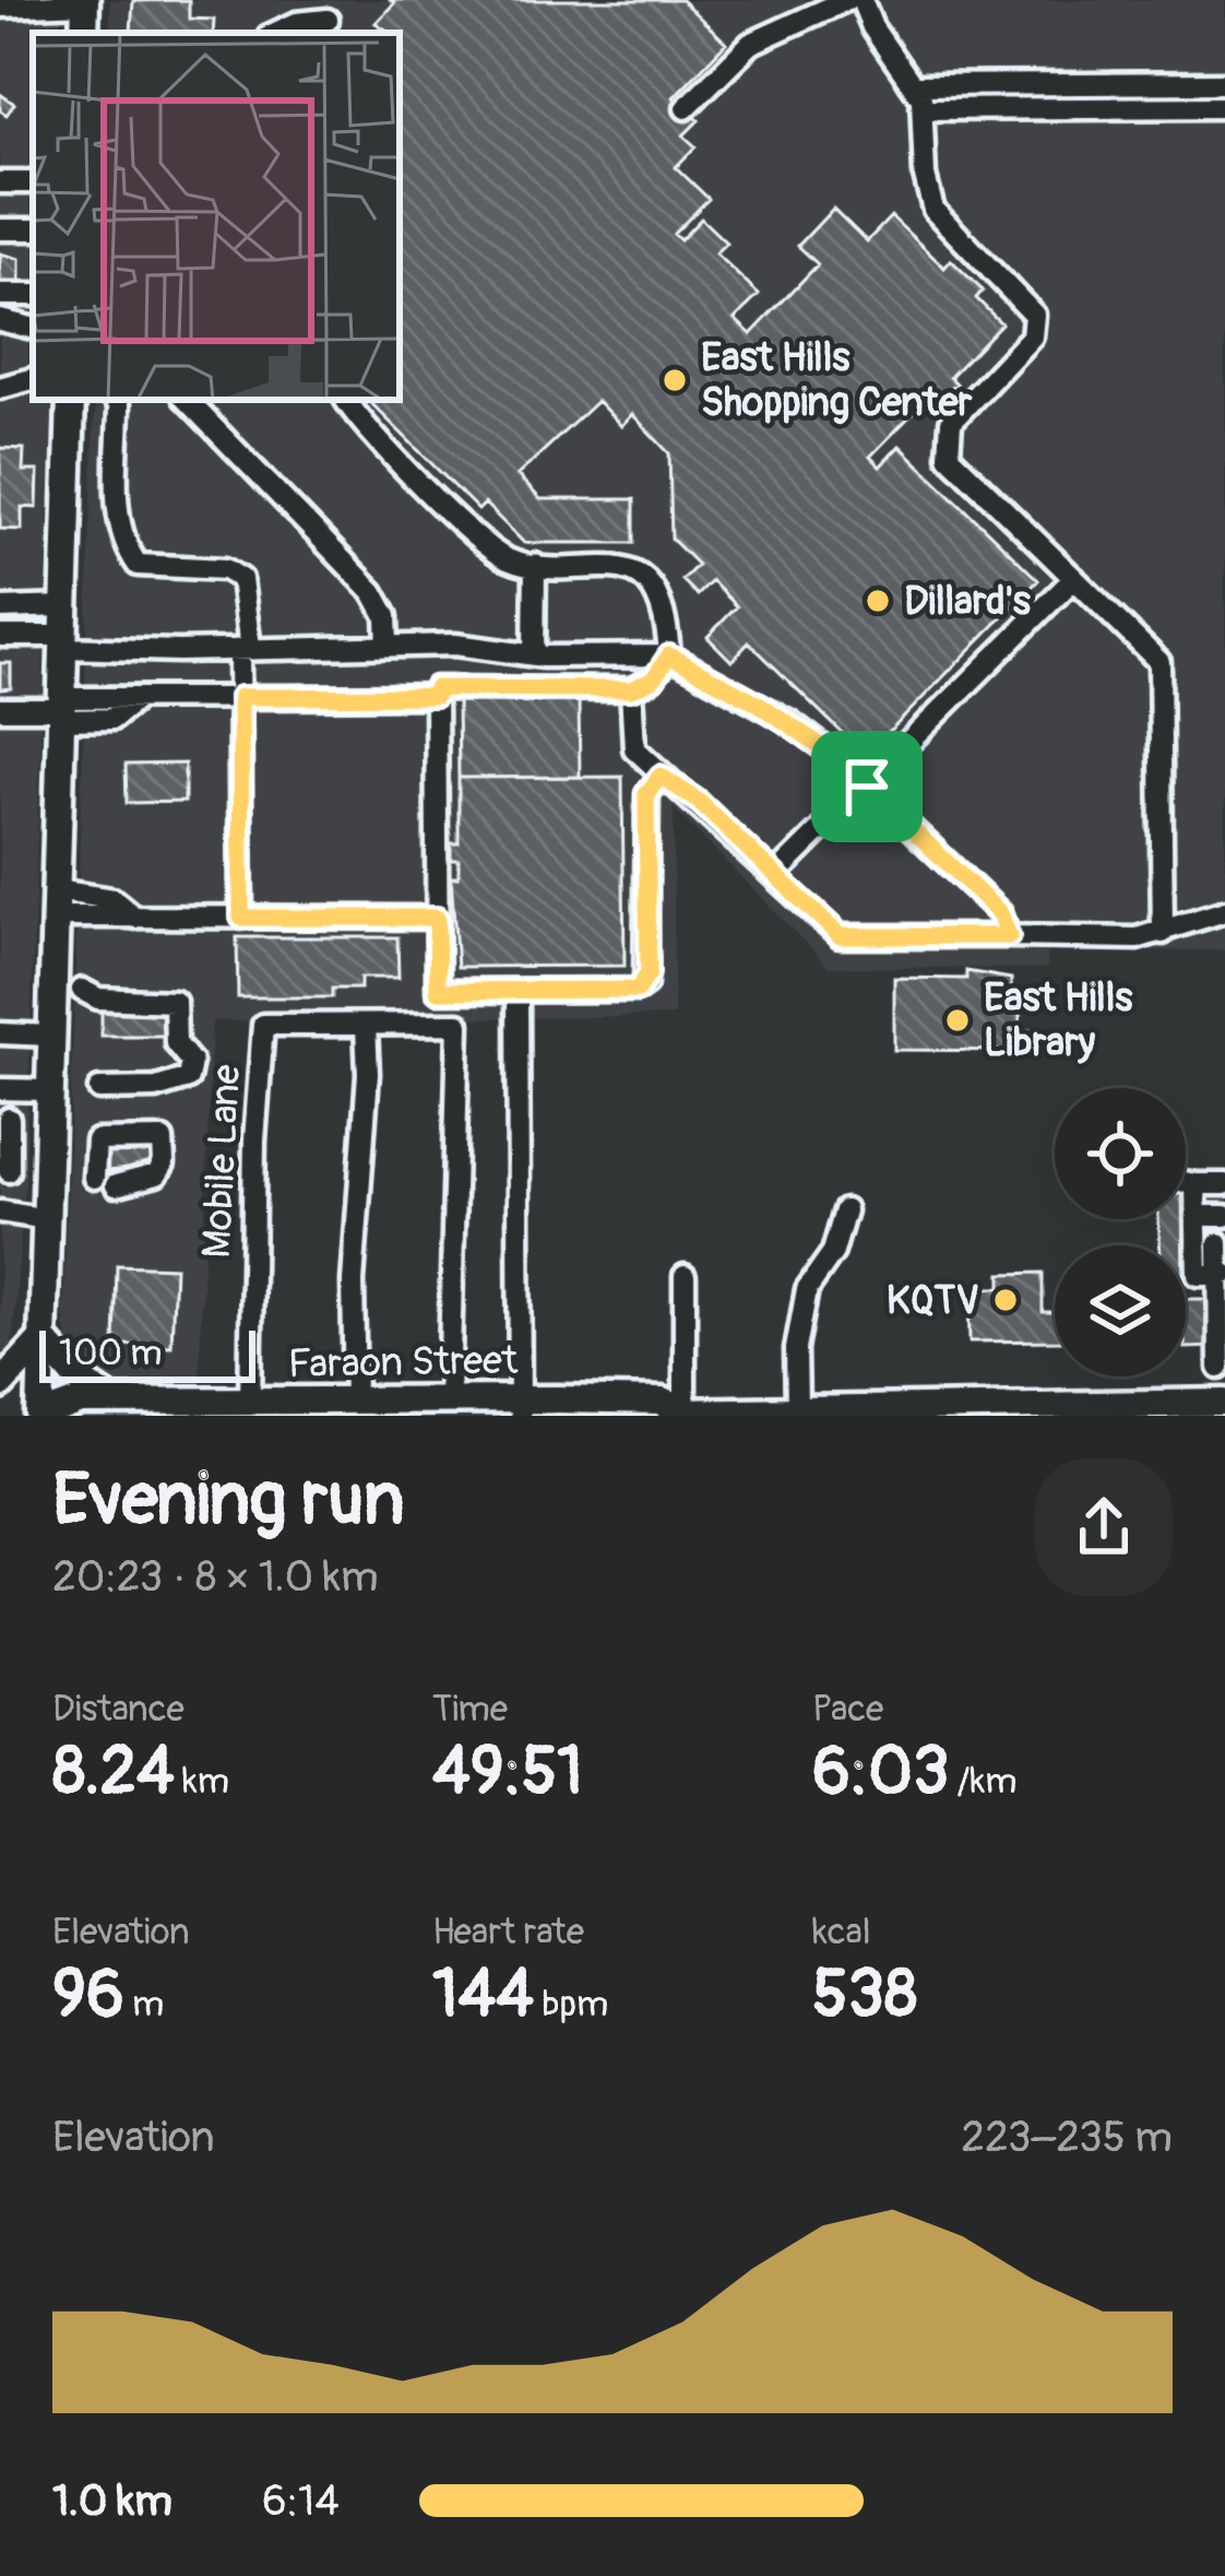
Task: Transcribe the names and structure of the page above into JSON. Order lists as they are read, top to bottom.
{
  "streets": {
    "main road": ["Faraon Street"],
    "street": ["Mobile Lane"]
  },
  "crossings": [
    ["Mobile Lane", "Faraon Street"]
  ],
  "places": [
    "East Hills Shopping Center",
    "Dillard's",
    "East Hills Library",
    "KQTV"
  ],
  "scale_bar": "100 m",
  "page": {
    "scale": "100 m",
    "heading": ["Evening run", "20:23 · 8 × 1.0 km"],
    "stats": [
      ["Distance", "8.24 km"],
      ["Time", "49:51"],
      ["Pace", "6:03 /km"],
      ["Elevation", "96 m"],
      ["Heart rate", "144 bpm"],
      ["kcal", "538"]
    ],
    "chart": ["Elevation", "223–235 m"],
    "list": [
      {
        "name": "1.0 km",
        "note": "6:14"
      }
    ]
  }
}
